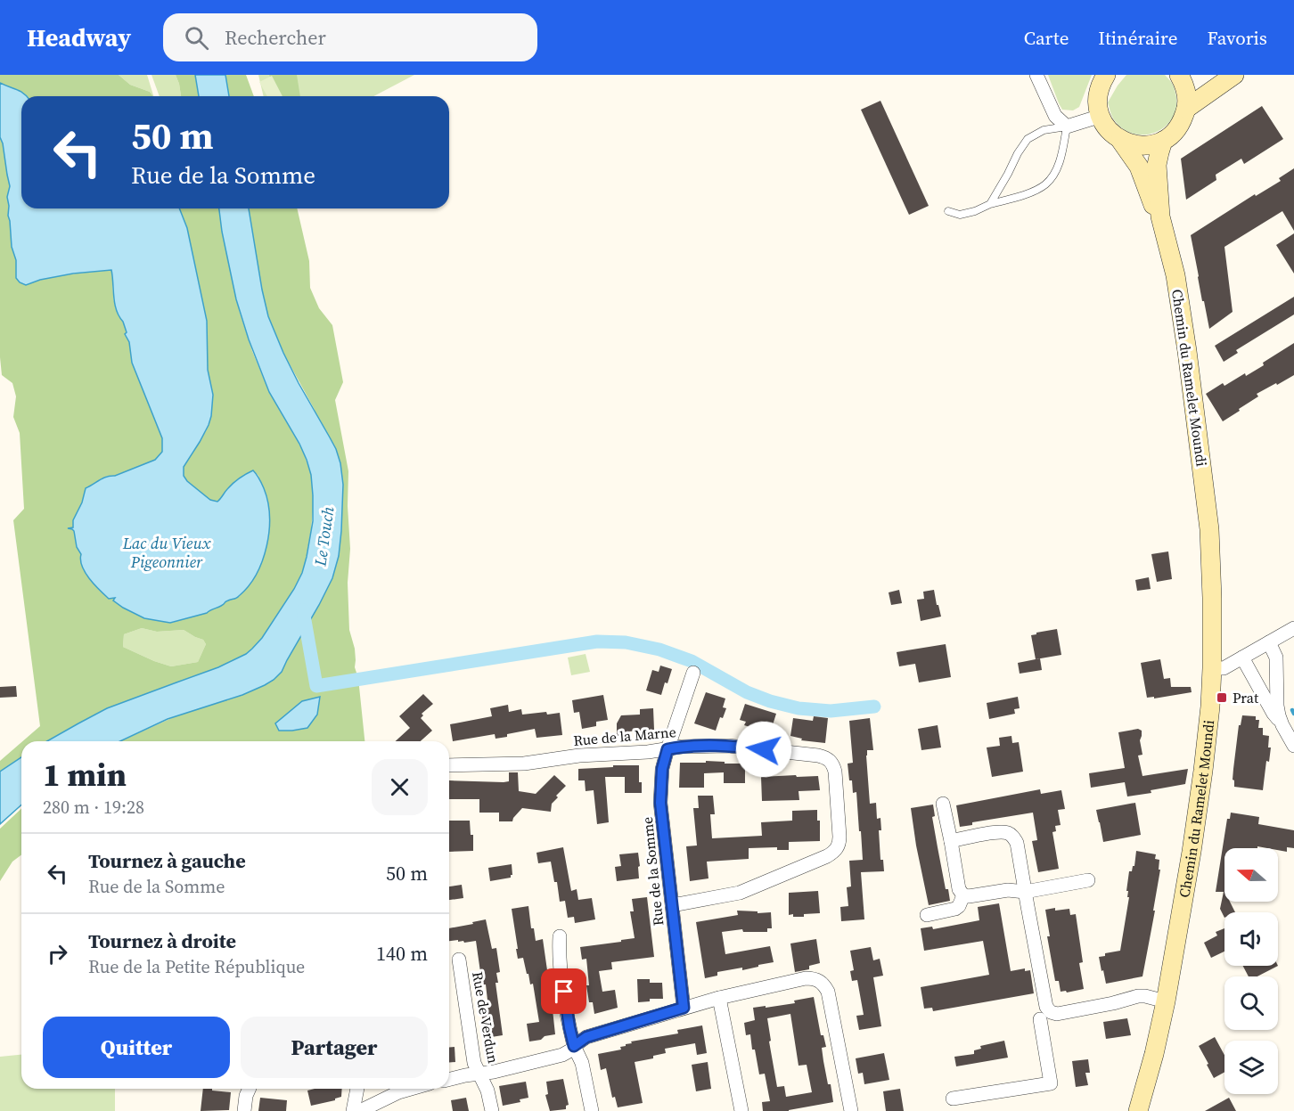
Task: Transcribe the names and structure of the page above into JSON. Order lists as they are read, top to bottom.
{
  "streets": {
    "main road": ["Chemin du Ramelet Moundi"],
    "street": ["Rue de la Marne", "Rue de la Somme", "Rue de Verdun"]
  },
  "crossings": [
    ["Rue de la Marne", "Rue de la Somme"]
  ],
  "water": ["Le Touch", "Lac du Vieux Pigeonnier"],
  "places": {
    "transit": ["Prat"]
  },
  "north": "left",
  "page": {
    "header": "Headway",
    "search": "Rechercher",
    "nav": ["Carte", "Itinéraire", "Favoris"],
    "turn": ["50 m", "Rue de la Somme"],
    "heading": ["1 min", "280 m · 19:28"],
    "list": [
      {
        "name": "Tournez à gauche",
        "note": "Rue de la Somme",
        "value": "50 m"
      },
      {
        "name": "Tournez à droite",
        "note": "Rue de la Petite République",
        "value": "140 m"
      }
    ],
    "buttons": ["Quitter", "Partager"]
  }
}
